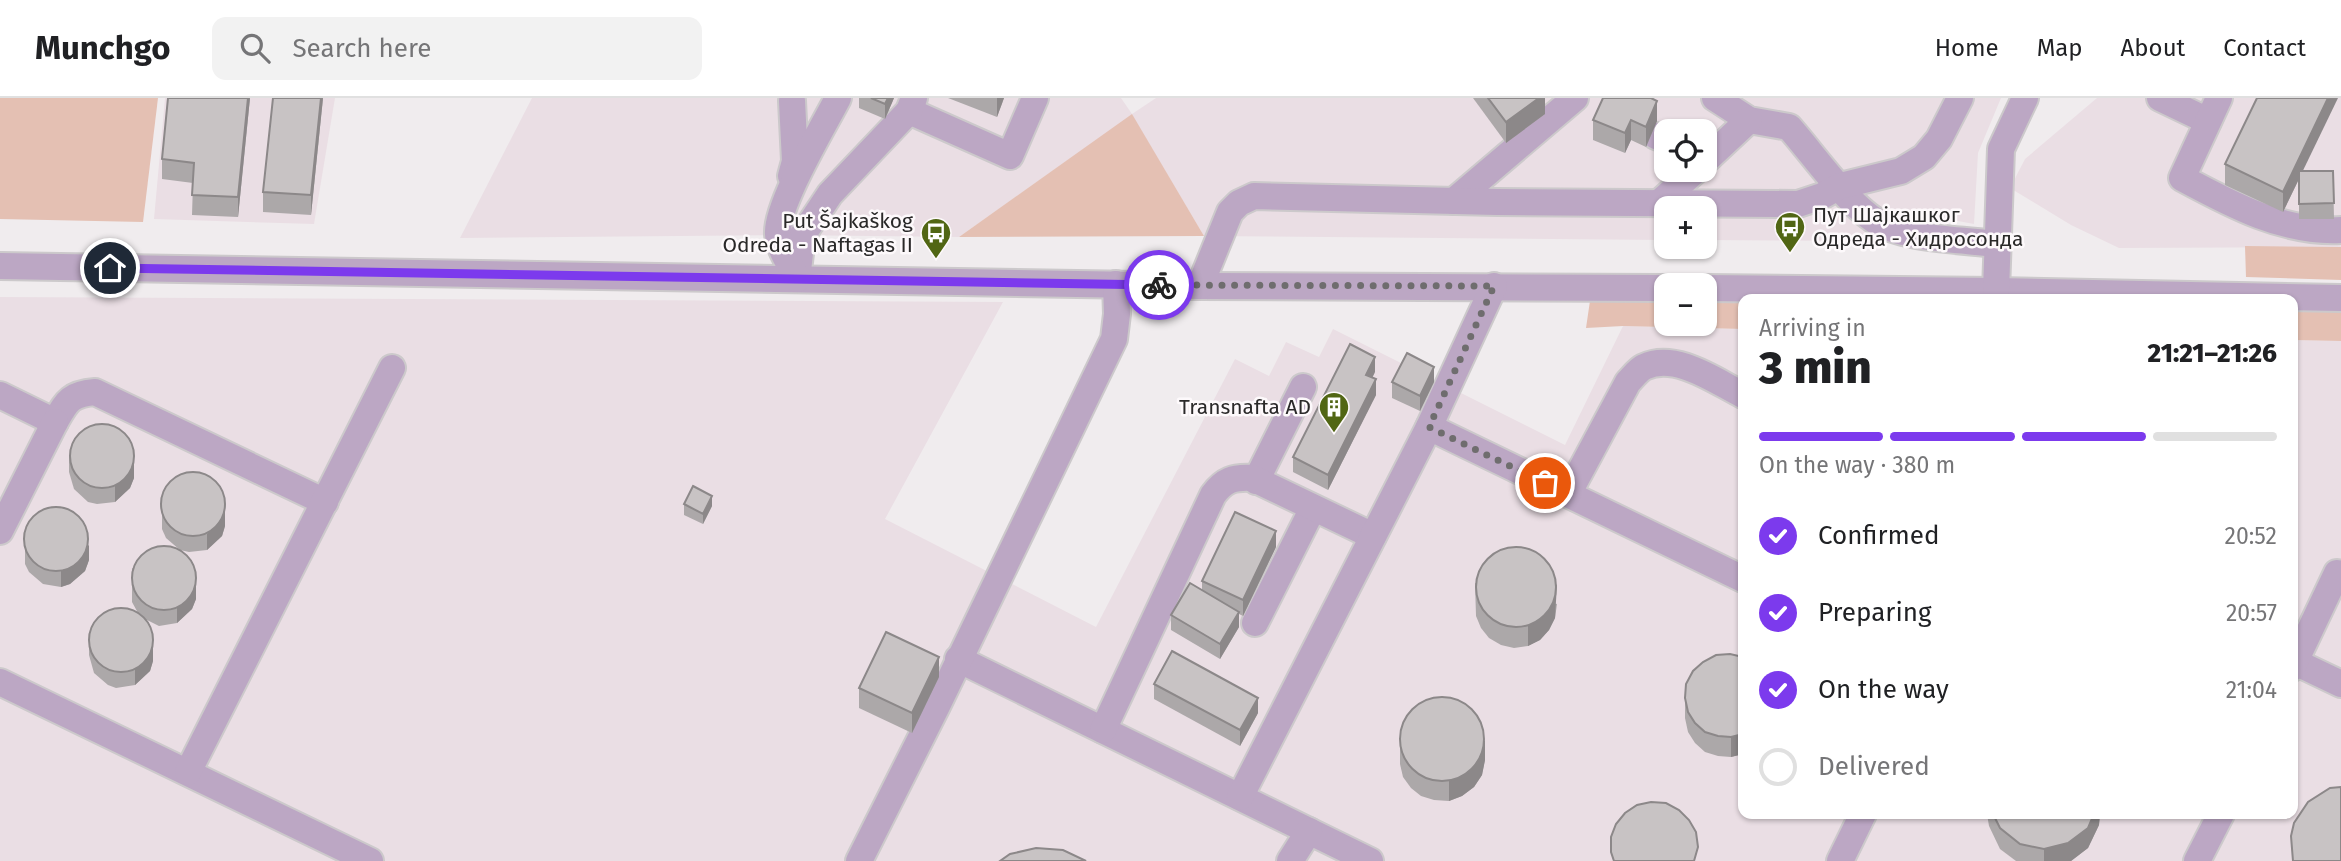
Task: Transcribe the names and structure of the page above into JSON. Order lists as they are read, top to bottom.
{
  "places": {
    "bus stop": ["Пут Шајкашког Одреда - Хидросонда", "Put Šajkaškog Odreda - Naftagas II"],
    "building": ["Transnafta AD"]
  },
  "page": {
    "header": "Munchgo",
    "search": "Search here",
    "nav": [
      "Home",
      "Map",
      "About",
      "Contact"
    ],
    "map_buttons": ["+", "−"],
    "heading": ["3 min", "Arriving in", "21:21–21:26"],
    "bar": "On the way · 380 m",
    "list": [
      ["Confirmed", "20:52"],
      ["Preparing", "20:57"],
      ["On the way", "21:04"],
      "Delivered"
    ]
  }
}
